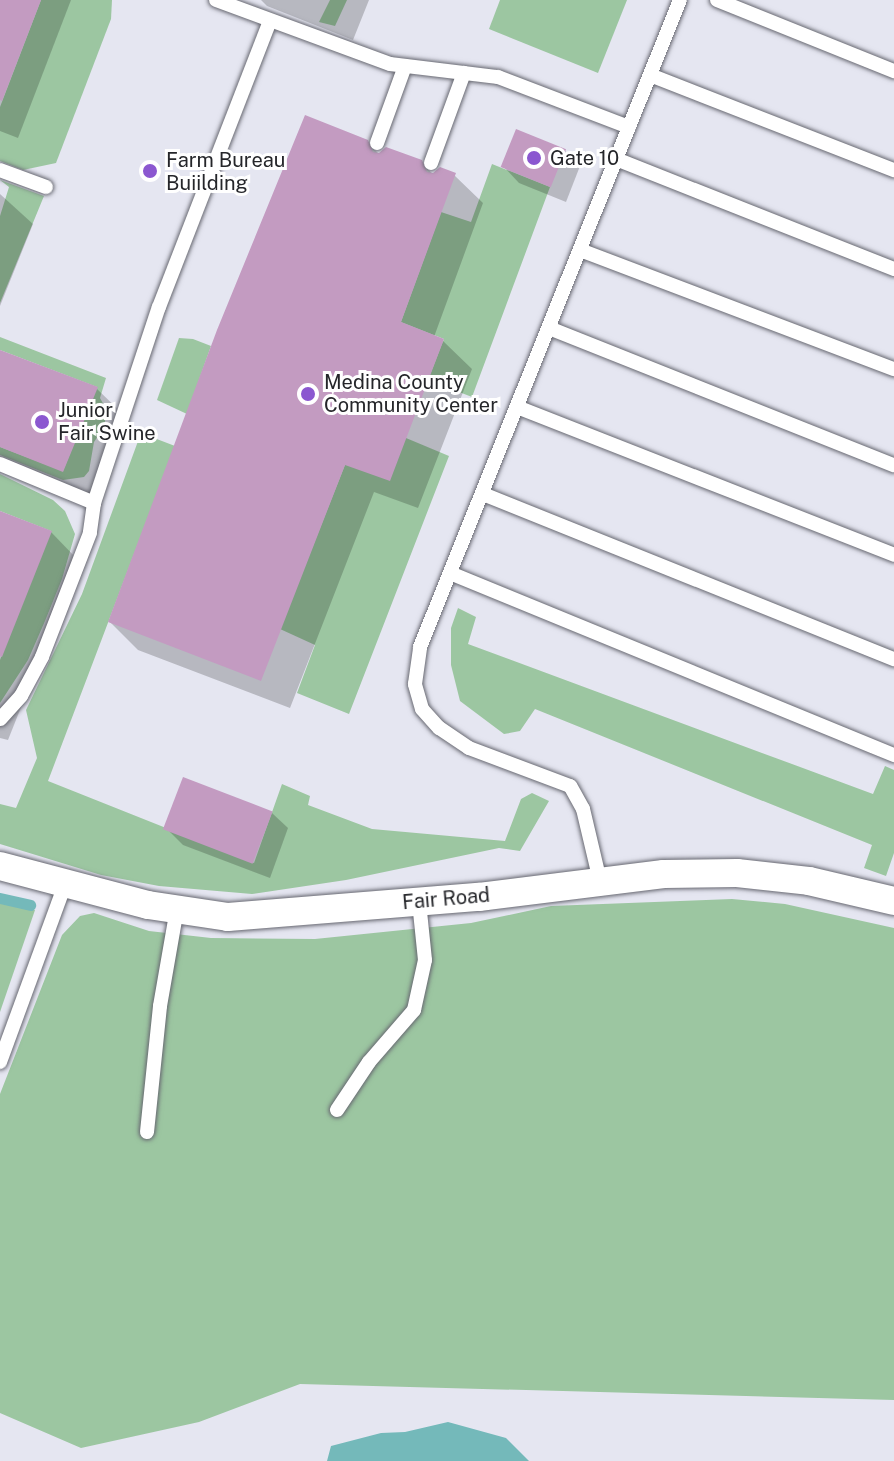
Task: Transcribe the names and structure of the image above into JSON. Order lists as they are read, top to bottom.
{
  "streets": {
    "street": ["Fair Road"]
  },
  "places": [
    "Gate 10",
    "Farm Bureau Buiilding",
    "Medina County Community Center",
    "Junior Fair Swine"
  ]
}
